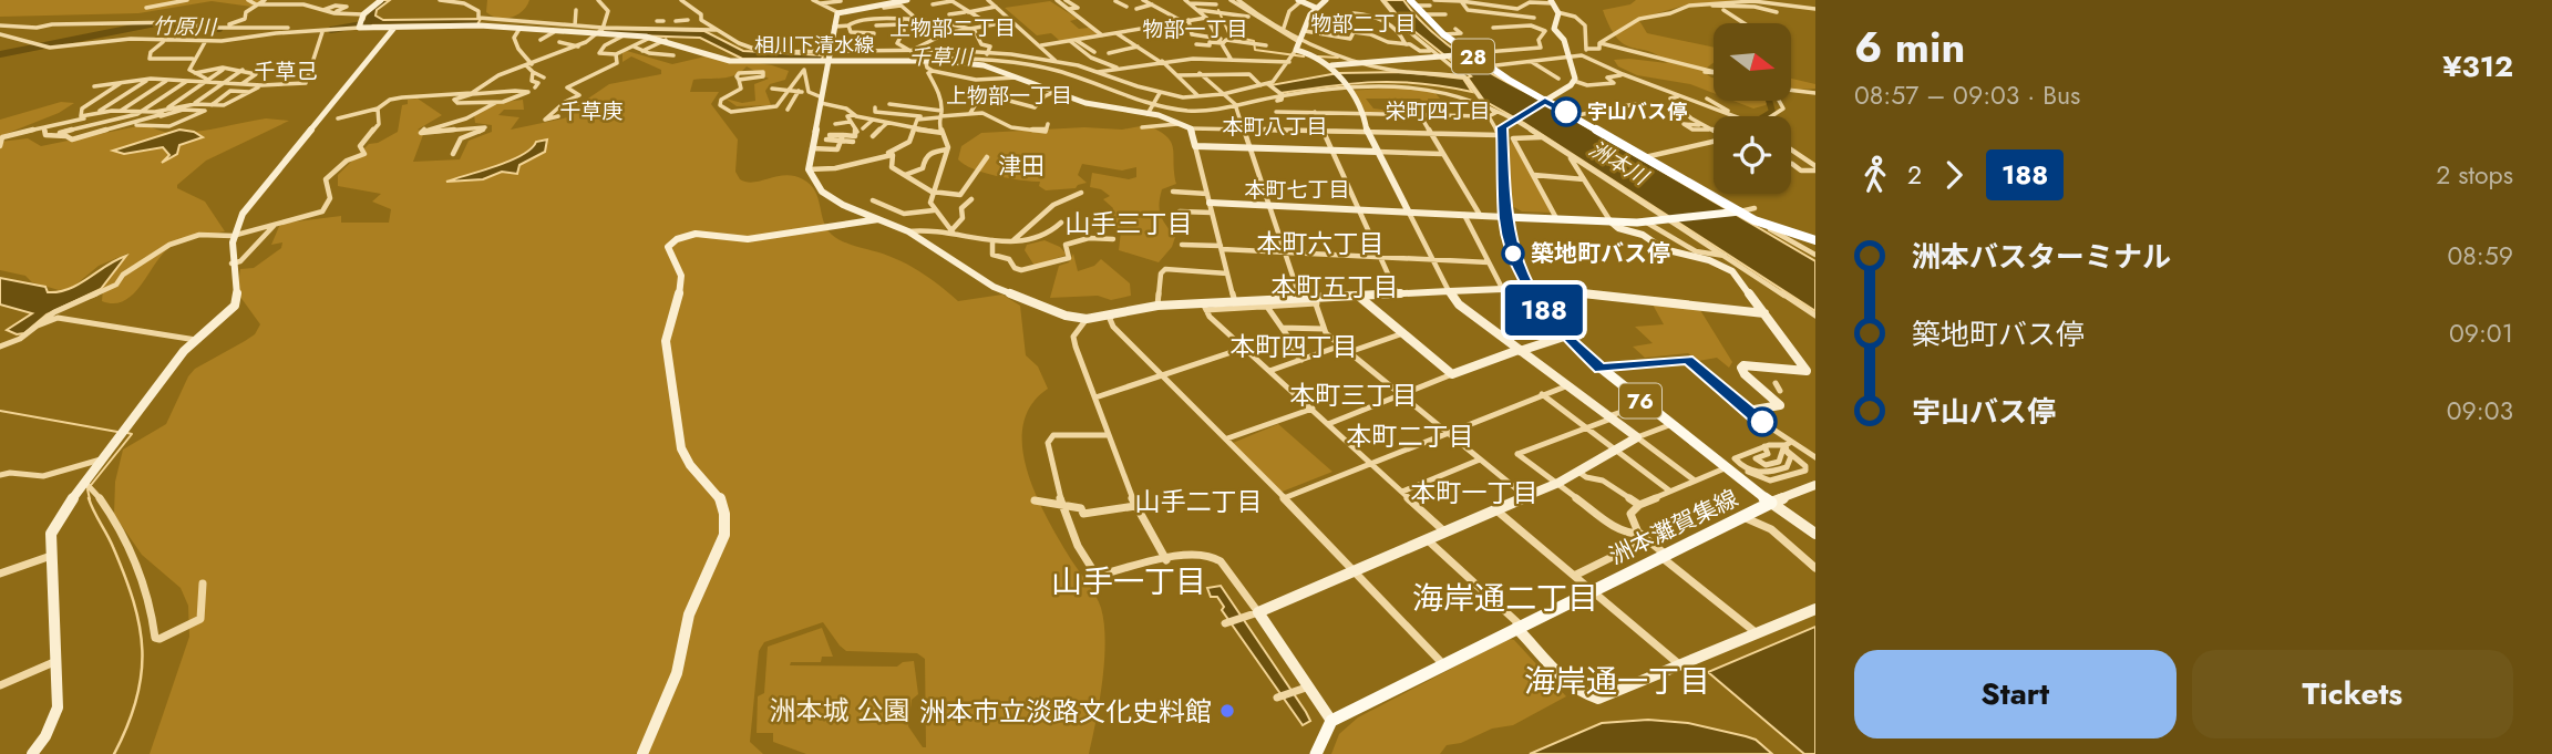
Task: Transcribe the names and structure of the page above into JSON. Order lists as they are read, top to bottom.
{
  "streets": {
    "highway": ["28"],
    "main road": ["76", "洲本灘賀集線"],
    "street": ["相川下清水線"]
  },
  "districts": [
    "物部二丁目",
    "上物部二丁目",
    "物部一丁目",
    "千草己",
    "上物部一丁目",
    "千草庚",
    "栄町四丁目",
    "本町八丁目",
    "津田",
    "本町七丁目",
    "山手三丁目",
    "本町六丁目",
    "本町五丁目",
    "本町四丁目",
    "本町三丁目",
    "本町二丁目",
    "本町一丁目",
    "山手二丁目",
    "山手一丁目",
    "海岸通二丁目",
    "海岸通一丁目"
  ],
  "water": ["竹原川", "千草川", "洲本川"],
  "parks": ["洲本城 公園"],
  "places": ["宇山バス停", "築地町バス停", "洲本市立淡路文化史料館"],
  "lines": ["bus line 188"],
  "north": "right",
  "page": {
    "on_map": "188",
    "heading": ["6 min", "08:57 – 09:03 · Bus", "¥312"],
    "legs": ["2", "188", "2 stops"],
    "list": [
      {
        "name": "洲本バスターミナル",
        "value": "08:59"
      },
      {
        "name": "築地町バス停",
        "value": "09:01"
      },
      {
        "name": "宇山バス停",
        "value": "09:03"
      }
    ],
    "buttons": ["Start", "Tickets"]
  }
}
